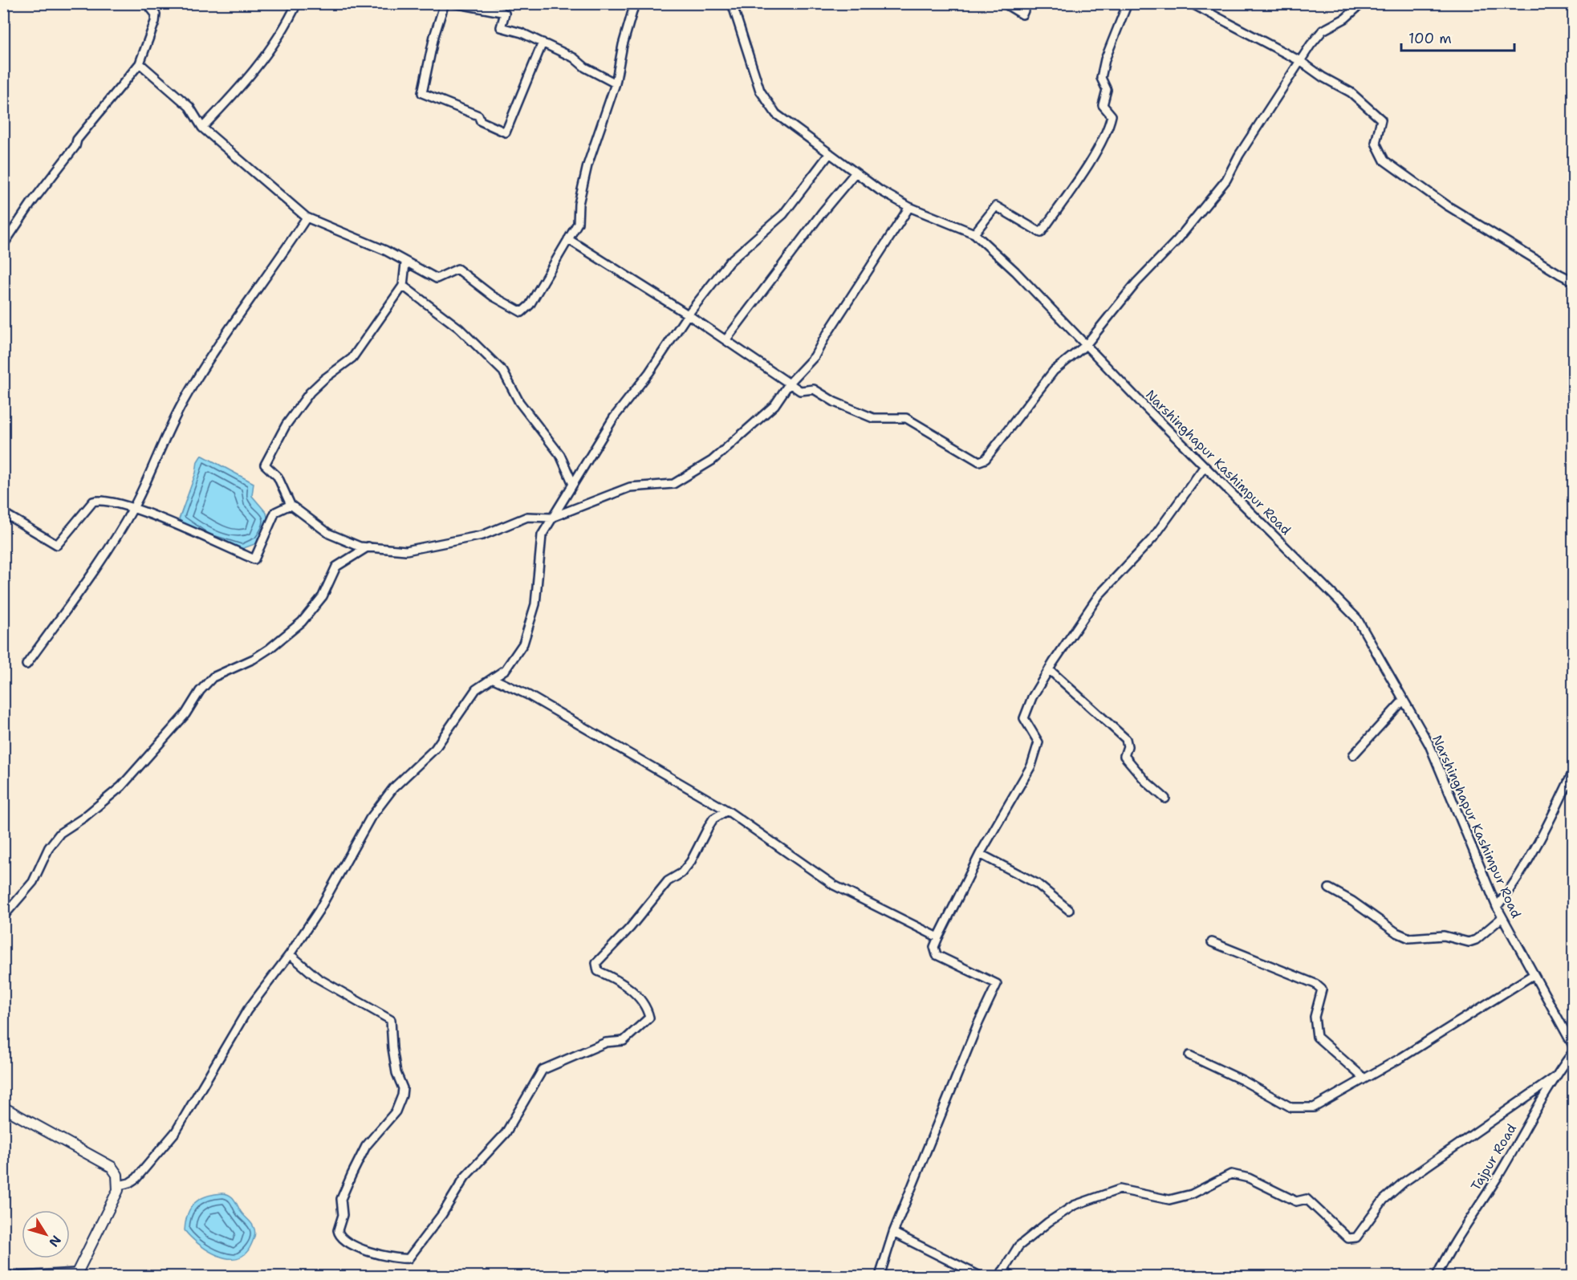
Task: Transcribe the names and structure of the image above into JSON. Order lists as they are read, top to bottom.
{
  "streets": {
    "street": ["Narshinghapur Kashimpur Road", "Tajpur Road"]
  },
  "scale_bar": "100 m",
  "north": "bottom right"
}
